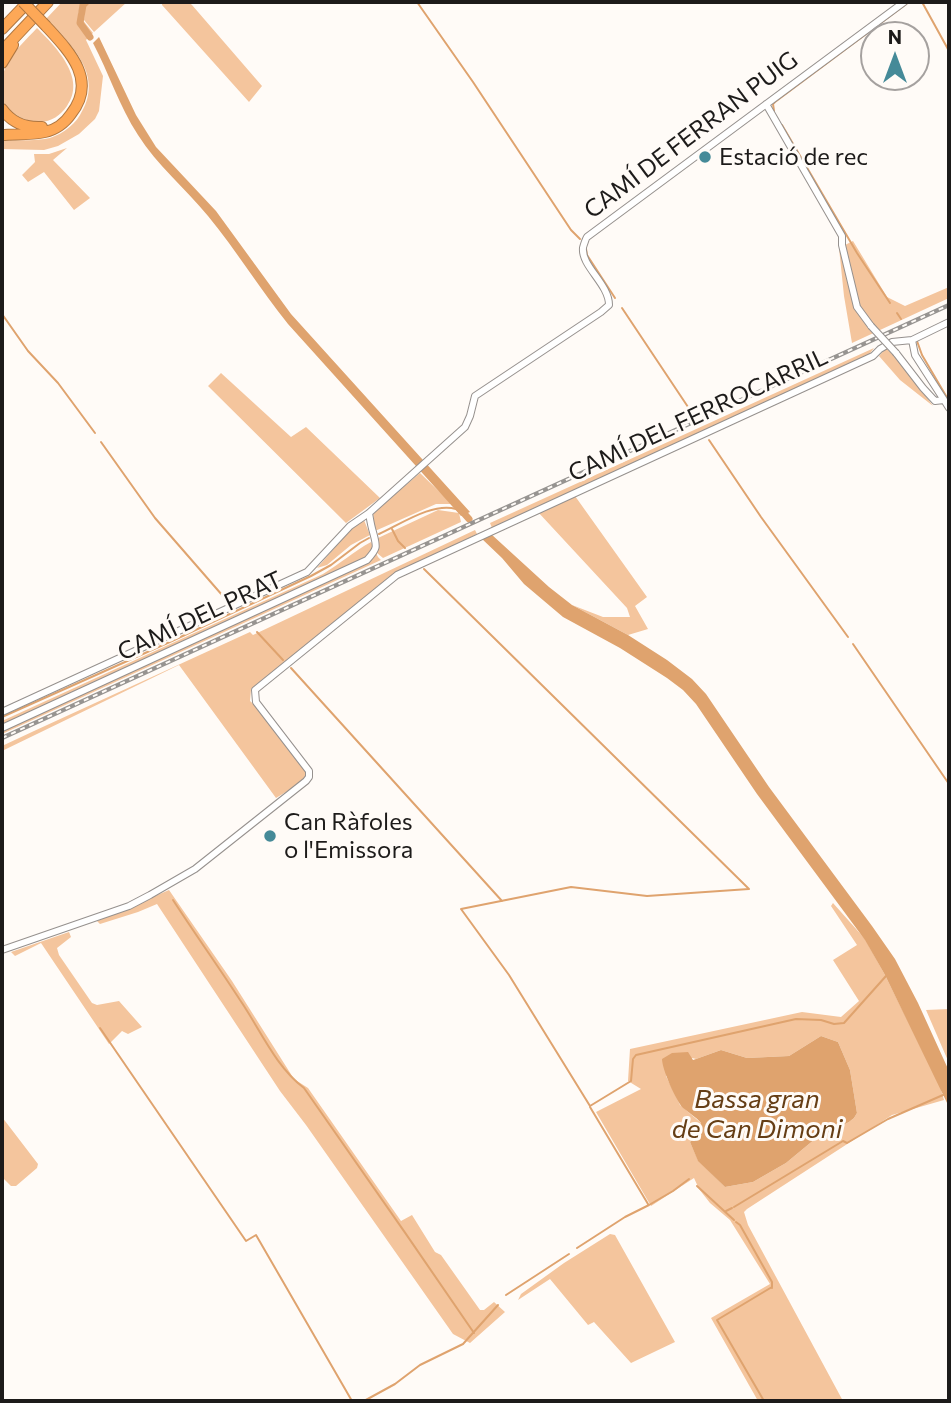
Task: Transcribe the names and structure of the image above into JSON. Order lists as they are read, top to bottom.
{
  "streets": {
    "street": ["CAMÍ DE FERRAN PUIG", "CAMÍ DEL FERROCARRIL", "CAMÍ DEL PRAT"]
  },
  "crossings": [
    ["CAMÍ DE FERRAN PUIG", "CAMÍ DEL PRAT"]
  ],
  "water": ["Bassa gran de Can Dimoni"],
  "places": ["Estació de rec", "Can Ràfoles o l'Emissora"],
  "north": "top"
}
